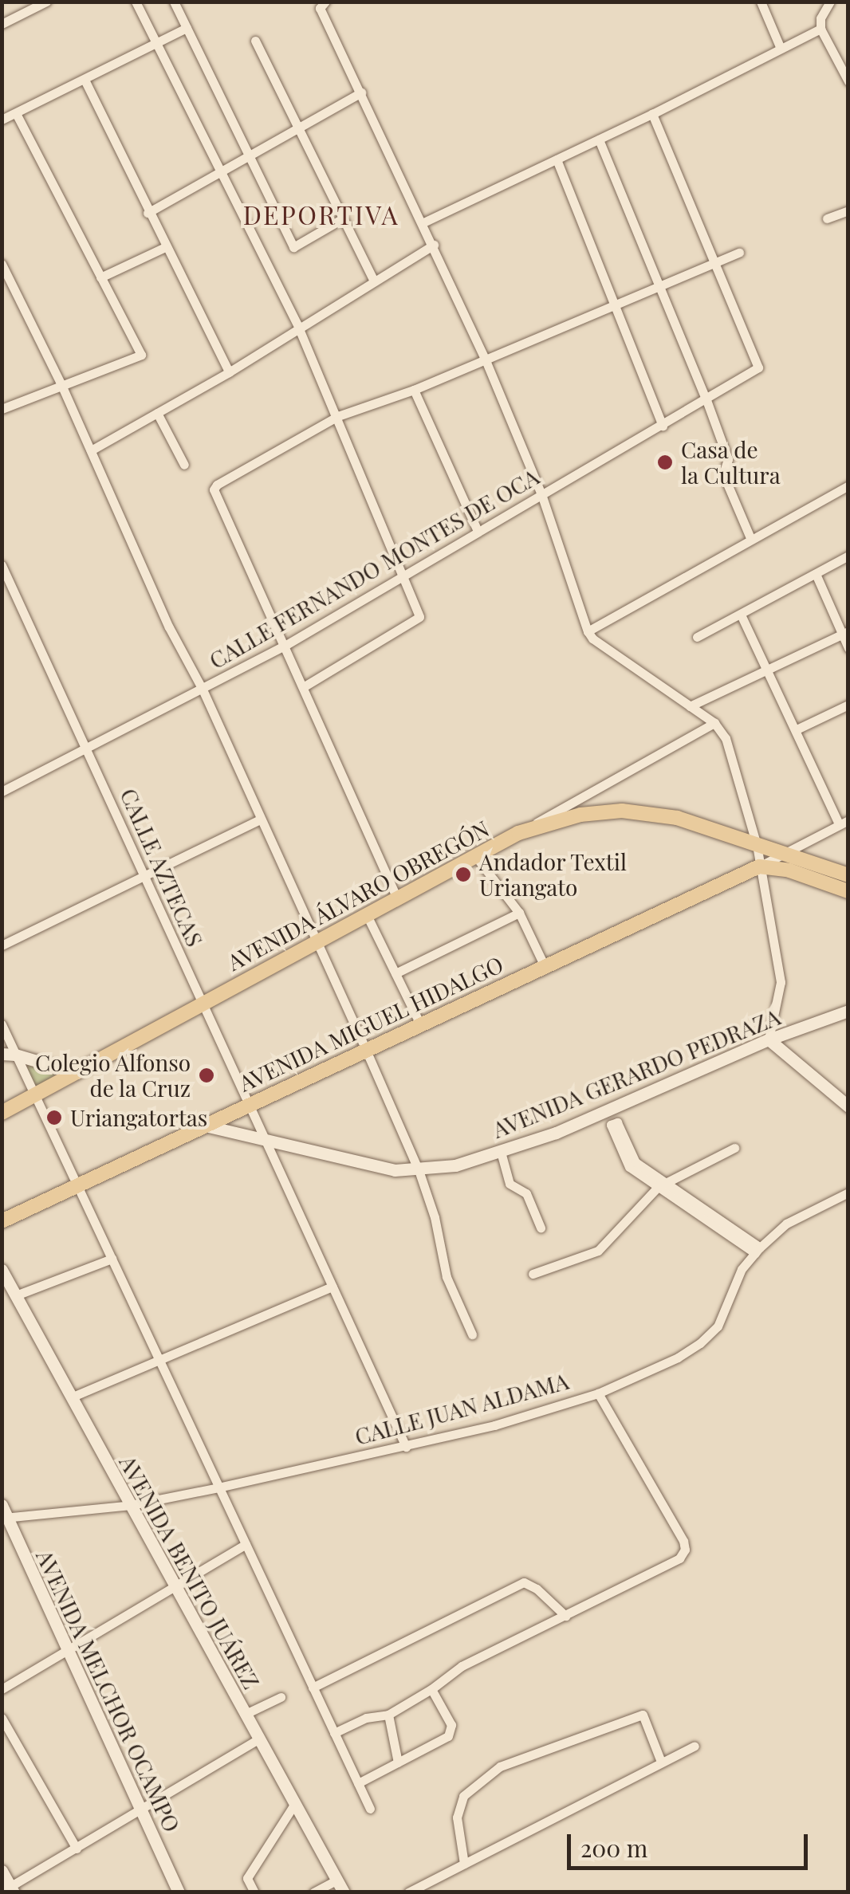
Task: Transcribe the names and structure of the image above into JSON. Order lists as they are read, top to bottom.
{
  "streets": {
    "main road": ["AVENIDA ÁLVARO OBREGÓN", "AVENIDA MIGUEL HIDALGO"],
    "street": [
      "CALLE FERNANDO MONTES DE OCA",
      "CALLE AZTECAS",
      "AVENIDA GERARDO PEDRAZA",
      "CALLE JUAN ALDAMA",
      "AVENIDA BENITO JUÁREZ",
      "AVENIDA MELCHOR OCAMPO"
    ]
  },
  "crossings": [
    ["CALLE FERNANDO MONTES DE OCA", "CALLE AZTECAS"],
    ["CALLE AZTECAS", "AVENIDA ÁLVARO OBREGÓN"],
    ["CALLE AZTECAS", "AVENIDA MIGUEL HIDALGO"],
    ["CALLE AZTECAS", "AVENIDA GERARDO PEDRAZA"],
    ["CALLE AZTECAS", "CALLE JUAN ALDAMA"],
    ["AVENIDA MIGUEL HIDALGO", "AVENIDA GERARDO PEDRAZA"],
    ["CALLE JUAN ALDAMA", "AVENIDA BENITO JUÁREZ"],
    ["CALLE JUAN ALDAMA", "AVENIDA MELCHOR OCAMPO"]
  ],
  "districts": ["DEPORTIVA"],
  "places": [
    "Casa de la Cultura",
    "Andador Textil Uriangato",
    "Colegio Alfonso de la Cruz",
    "Uriangatortas"
  ],
  "scale_bar": "200 m"
}
